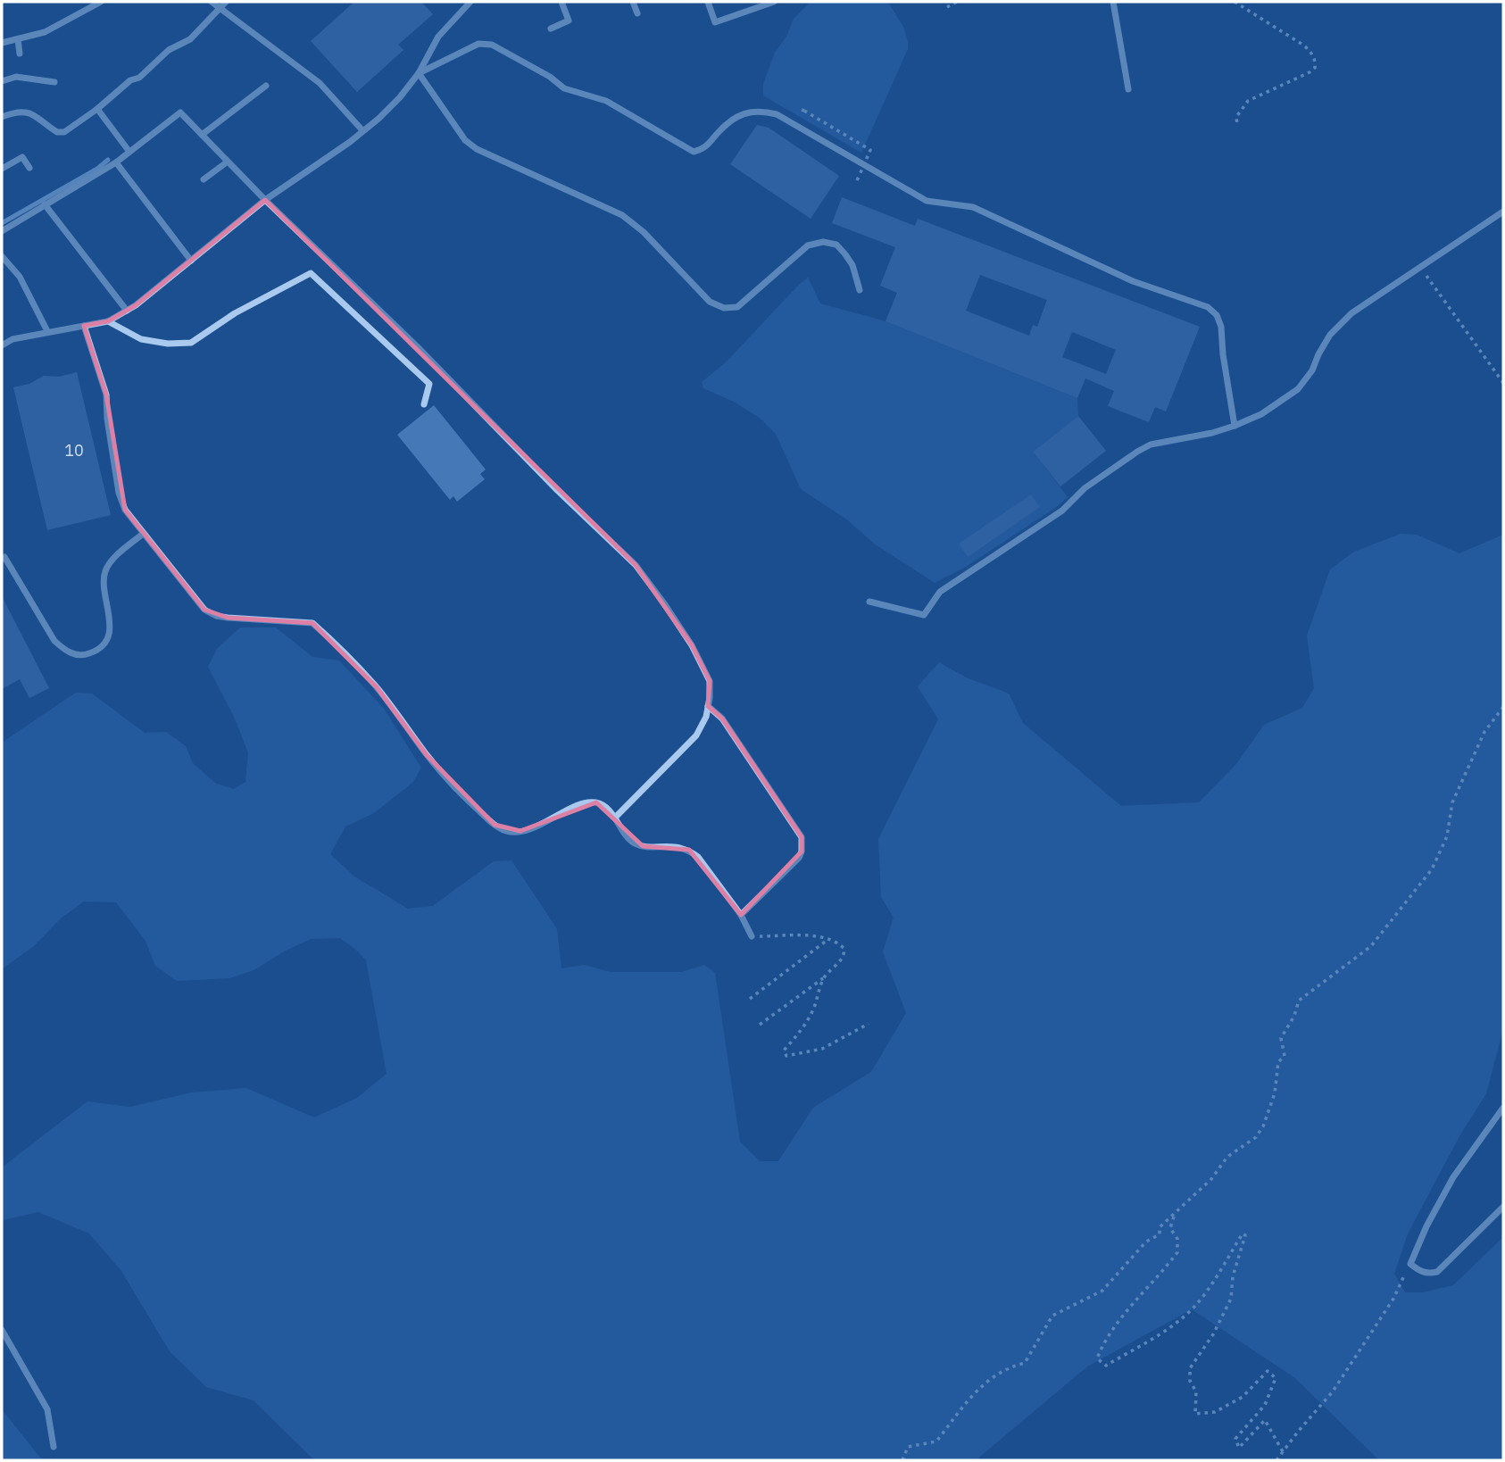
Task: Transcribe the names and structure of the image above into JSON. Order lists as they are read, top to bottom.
{
  "house_numbers": ["10"]
}
